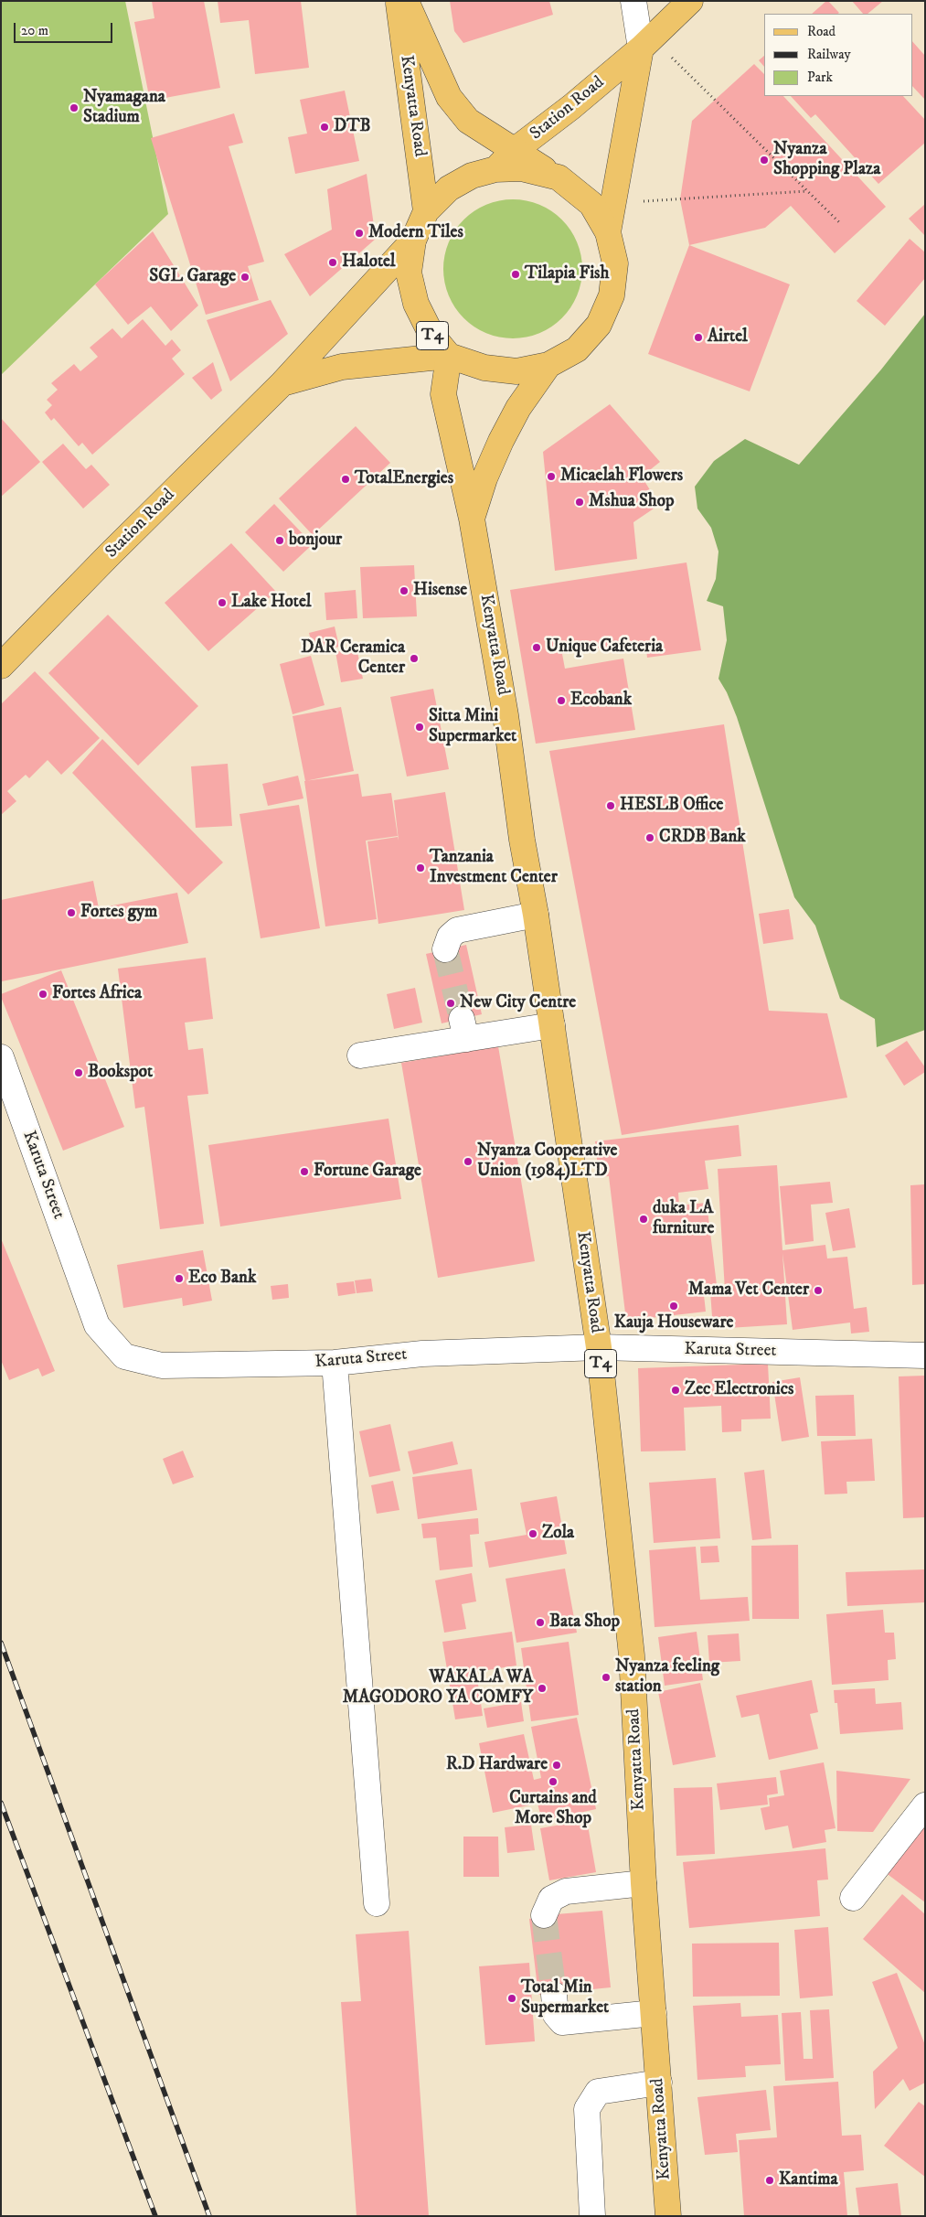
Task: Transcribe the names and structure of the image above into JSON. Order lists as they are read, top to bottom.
{
  "streets": {
    "main road": ["Kenyatta Road", "Station Road", "T4"],
    "street": ["Karuta Street"]
  },
  "crossings": [
    ["Kenyatta Road", "Station Road"],
    ["Kenyatta Road", "T4"],
    ["Kenyatta Road", "Karuta Street"],
    ["Station Road", "T4"]
  ],
  "places": [
    "Nyamagana Stadium",
    "DTB",
    "Nyanza Shopping Plaza",
    "Modern Tiles",
    "Halotel",
    "Tilapia Fish",
    "SGL Garage",
    "Airtel",
    "Micaelah Flowers",
    "TotalEnergies",
    "Mshua Shop",
    "bonjour",
    "Hisense",
    "Lake Hotel",
    "Unique Cafeteria",
    "DAR Ceramica Center",
    "Ecobank",
    "Sitta Mini Supermarket",
    "HESLB Office",
    "CRDB Bank",
    "Tanzania Investment Center",
    "Fortes gym",
    "Fortes Africa",
    "New City Centre",
    "Bookspot",
    "Nyanza Cooperative Union (1984)LTD",
    "Fortune Garage",
    "duka LA furniture",
    "Eco Bank",
    "Mama Vet Center",
    "Kauja Houseware",
    "Zec Electronics",
    "Zola",
    "Bata Shop",
    "Nyanza feeling station",
    "WAKALA WA MAGODORO YA COMFY",
    "R.D Hardware",
    "Curtains and More Shop",
    "Total Min Supermarket",
    "Kantima"
  ],
  "legend": ["Road", "Railway", "Park"],
  "scale_bar": "20 m"
}
